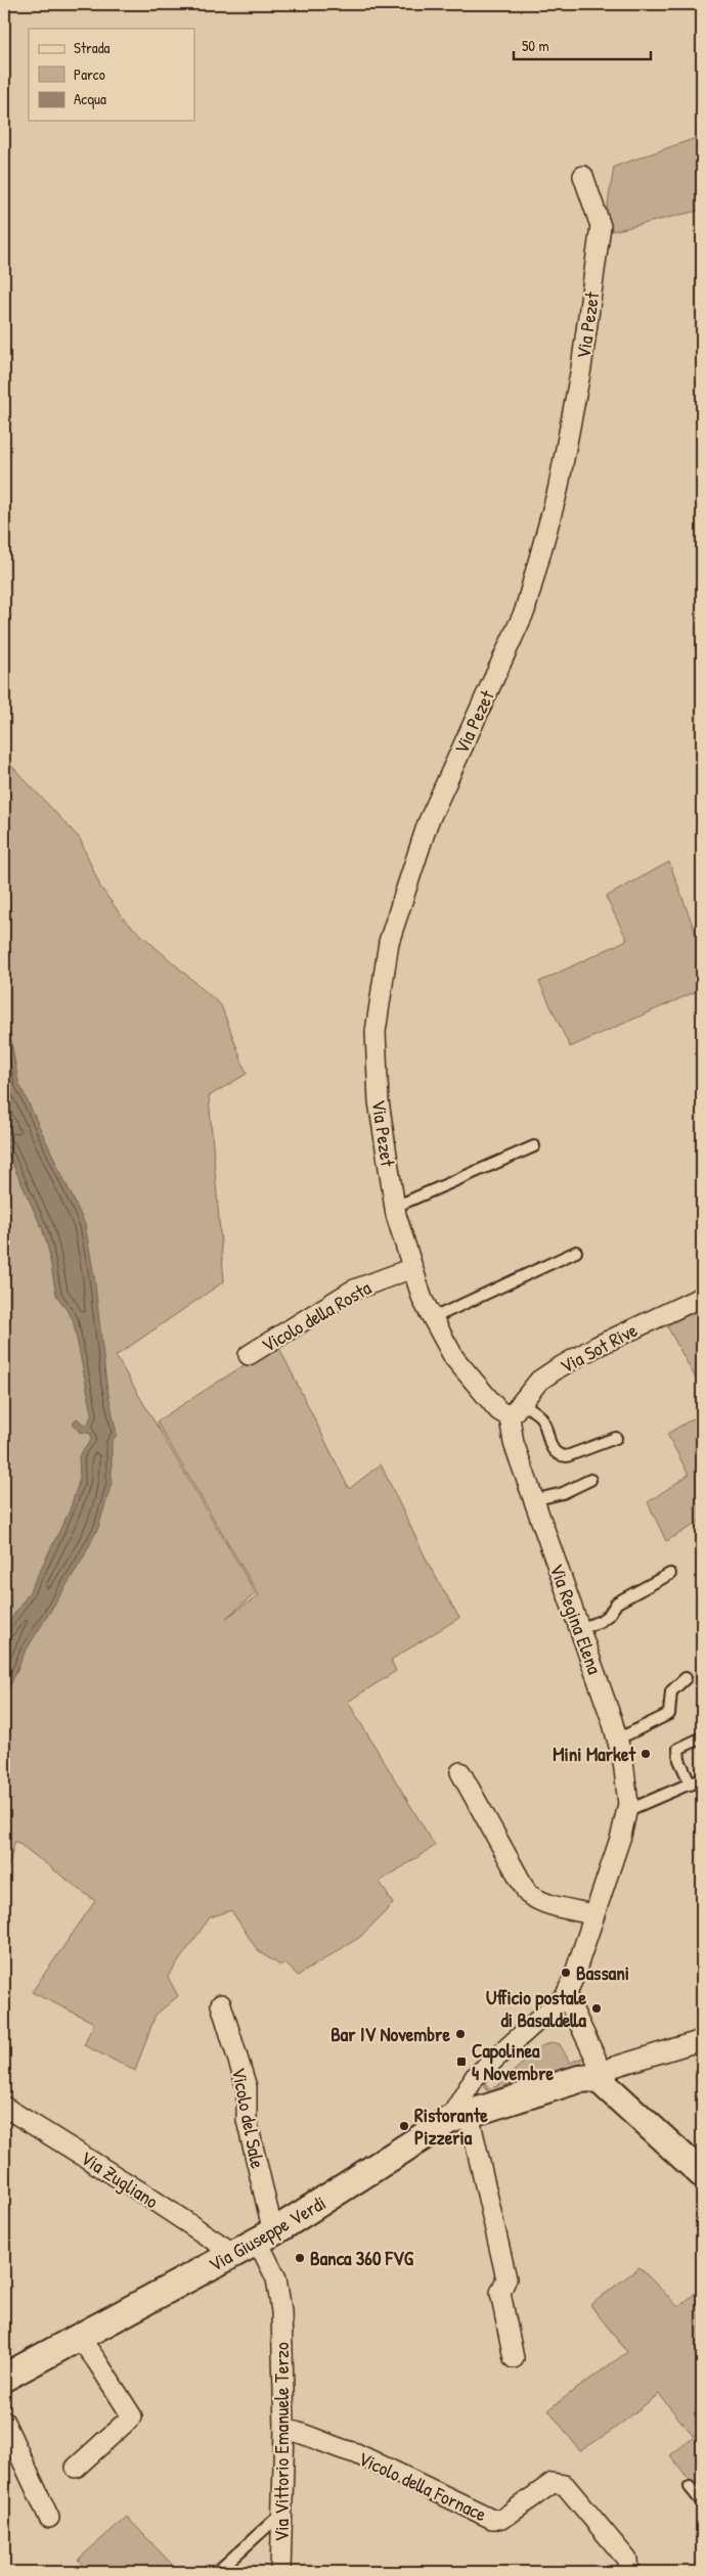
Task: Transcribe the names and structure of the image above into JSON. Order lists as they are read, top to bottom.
{
  "streets": {
    "main road": ["Via Giuseppe Verdi"],
    "street": [
      "Via Pezet",
      "Vicolo della Rosta",
      "Via Sot Rive",
      "Via Regina Elena",
      "Vicolo del Sale",
      "Via Zugliano",
      "Via Vittorio Emanuele Terzo",
      "Vicolo della Fornace"
    ]
  },
  "crossings": [
    ["Via Pezet", "Vicolo della Rosta"],
    ["Via Sot Rive", "Via Regina Elena"],
    ["Vicolo del Sale", "Via Giuseppe Verdi"],
    ["Vicolo del Sale", "Via Vittorio Emanuele Terzo"],
    ["Via Zugliano", "Via Giuseppe Verdi"],
    ["Via Vittorio Emanuele Terzo", "Vicolo della Fornace"]
  ],
  "places": {
    "other": [
      "Mini Market",
      "Bassani",
      "Ufficio postale di Basaldella",
      "Bar IV Novembre",
      "Ristorante Pizzeria",
      "Banca 360 FVG"
    ],
    "transit": ["Capolinea 4 Novembre"]
  },
  "legend": ["Strada", "Parco", "Acqua"],
  "scale_bar": "50 m"
}
